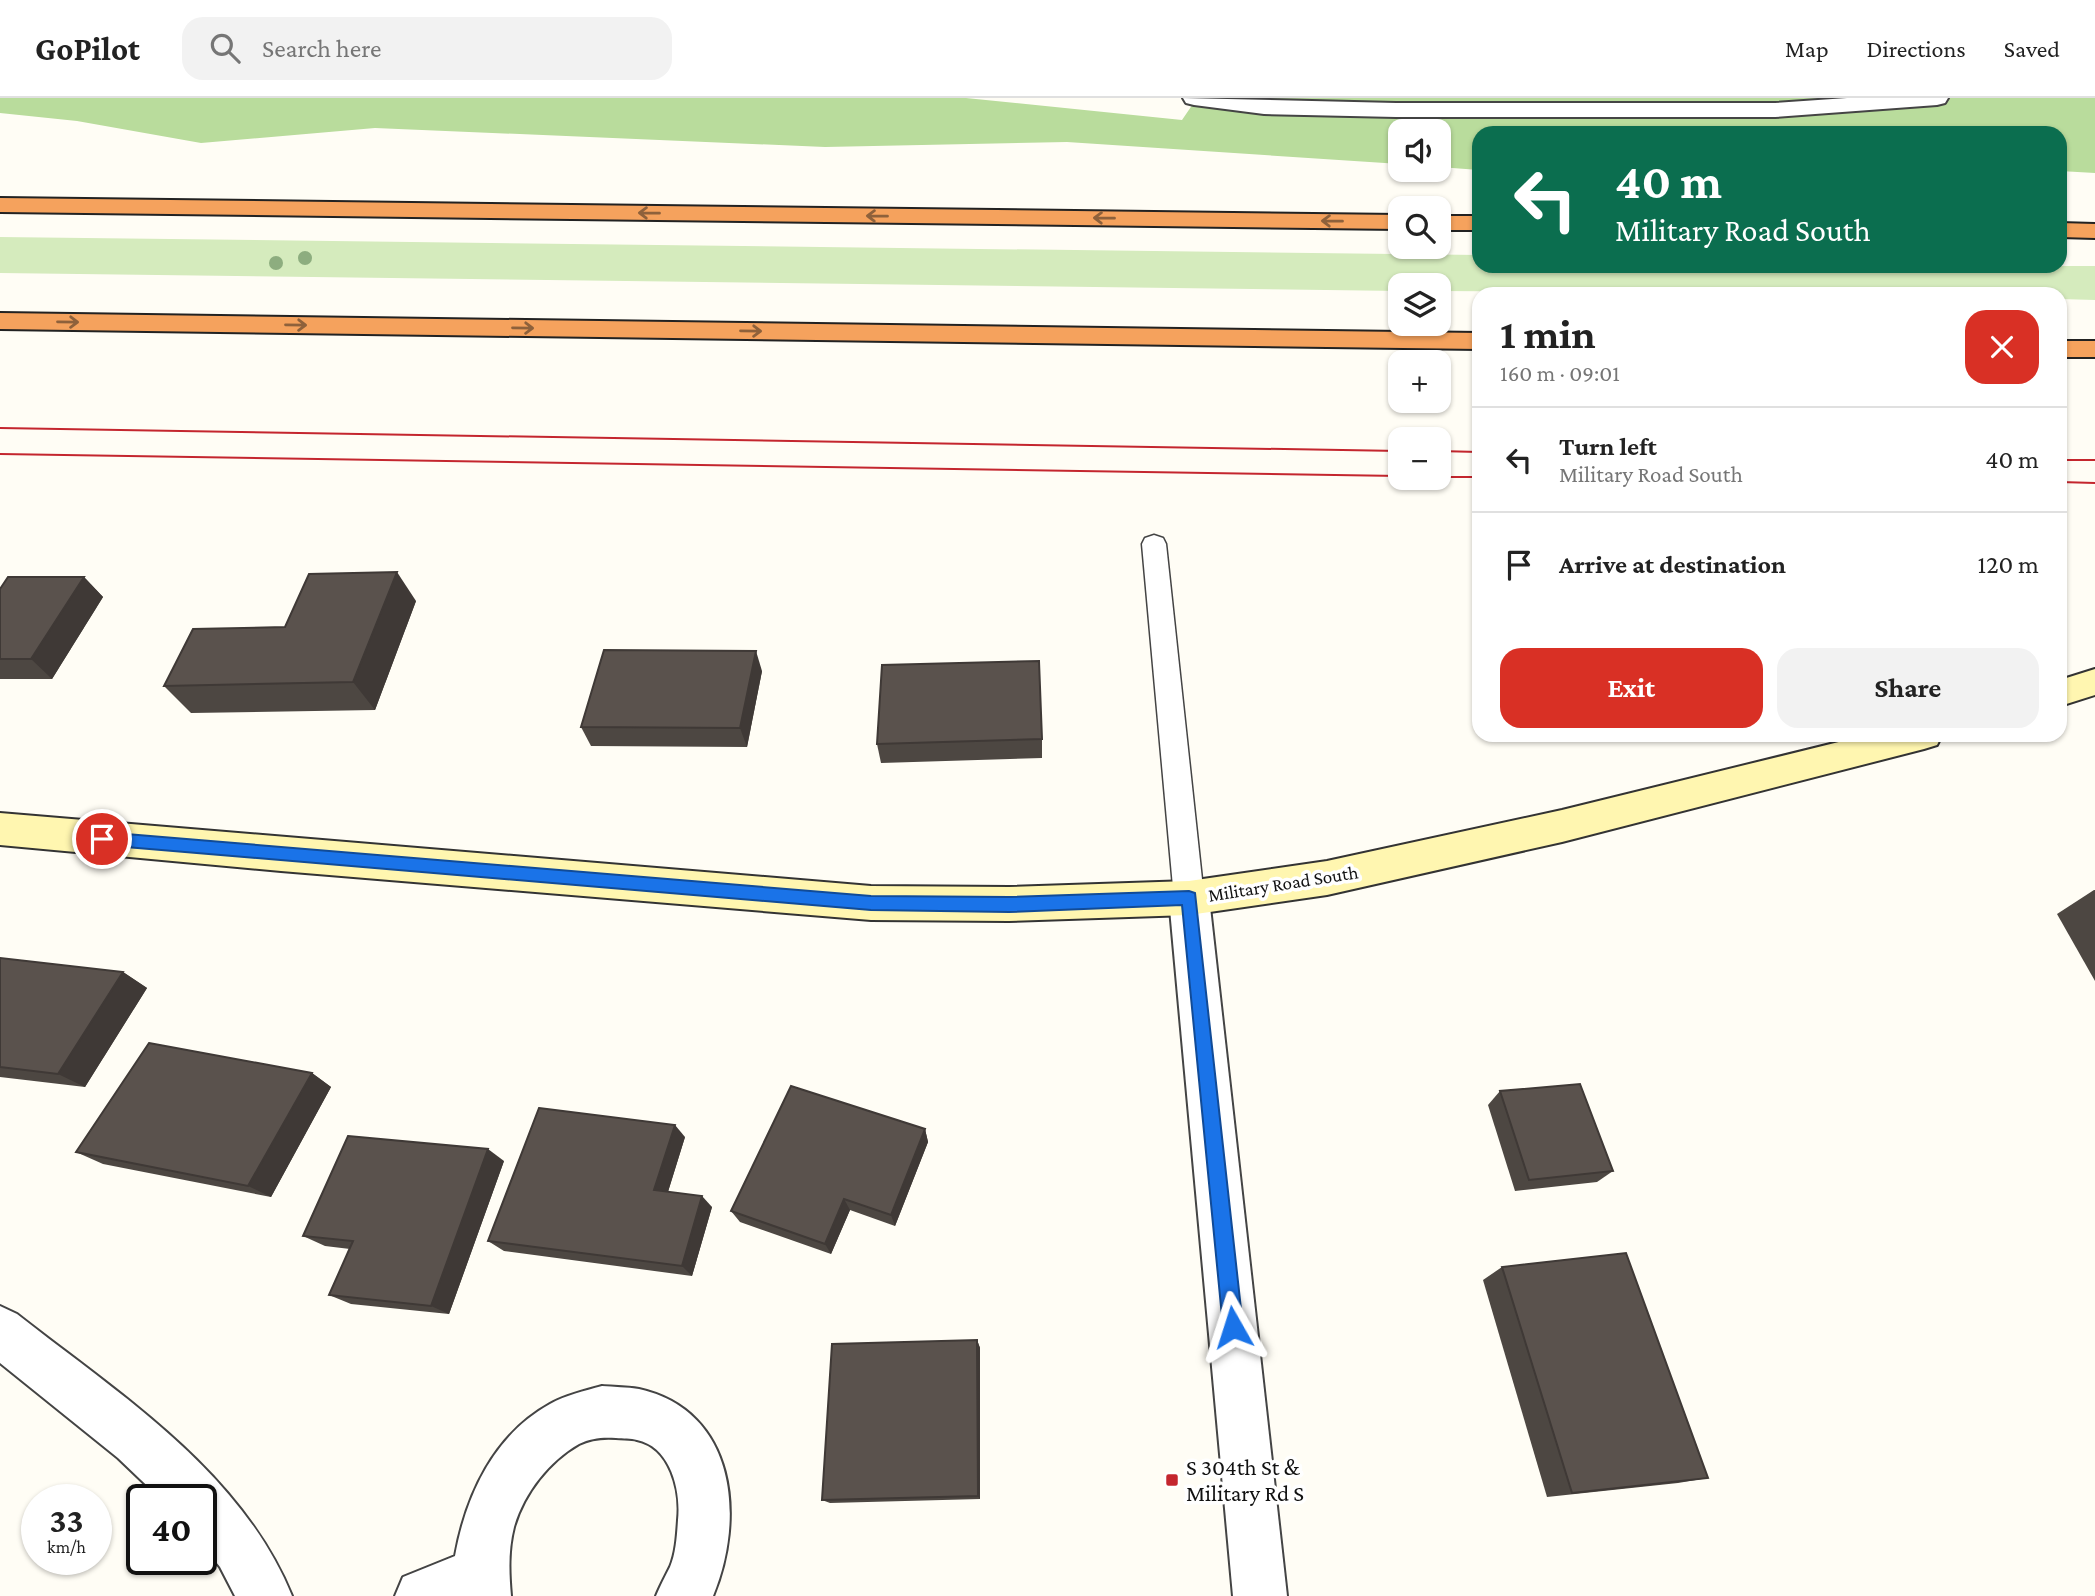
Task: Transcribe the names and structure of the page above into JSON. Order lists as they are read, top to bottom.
{
  "streets": {
    "main road": ["Military Road South"]
  },
  "places": {
    "transit": ["S 304th St & Military Rd S"]
  },
  "page": {
    "header": "GoPilot",
    "search": "Search here",
    "nav": ["Map", "Directions", "Saved"],
    "map_buttons": ["+", "−"],
    "turn": ["40 m", "Military Road South"],
    "heading": ["1 min", "160 m · 09:01"],
    "list": [
      {
        "name": "Turn left",
        "note": "Military Road South",
        "value": "40 m"
      },
      {
        "name": "Arrive at destination",
        "value": "120 m"
      }
    ],
    "buttons": ["Exit", "Share"],
    "speed": "33 km/h",
    "limit": "40"
  }
}
